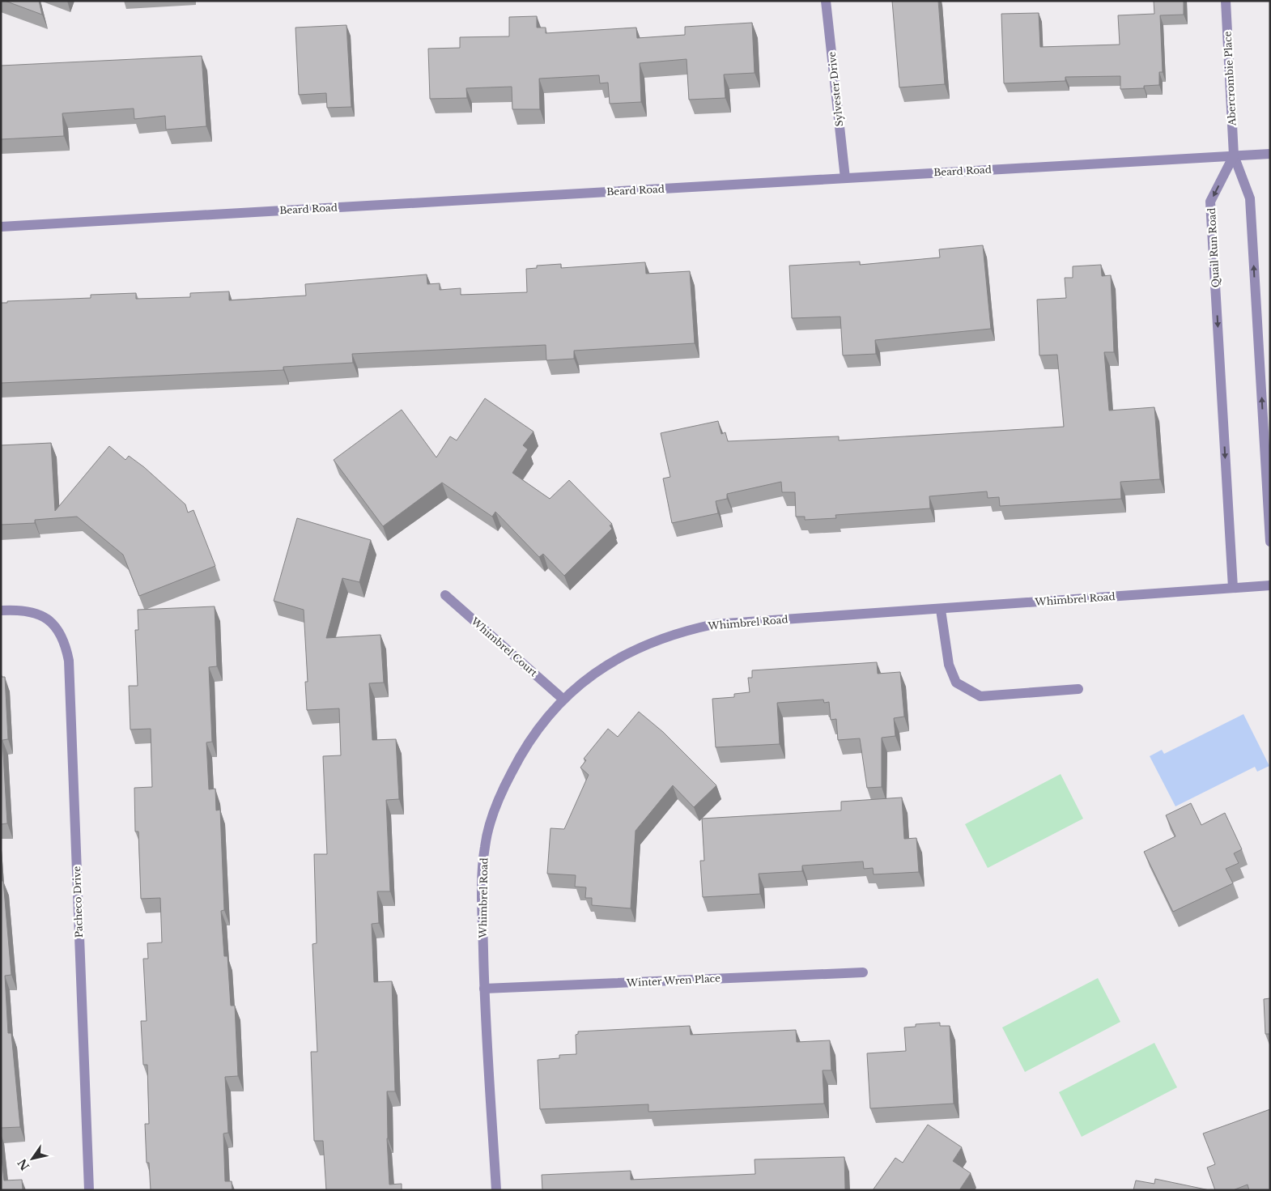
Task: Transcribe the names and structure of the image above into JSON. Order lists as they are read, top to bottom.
{
  "streets": {
    "street": [
      "Abercrombie Place",
      "Sylvester Drive",
      "Beard Road",
      "Quail Run Road",
      "Whimbrel Road",
      "Whimbrel Court",
      "Pacheco Drive",
      "Winter Wren Place"
    ]
  },
  "crossings": [
    ["Abercrombie Place", "Beard Road"],
    ["Abercrombie Place", "Quail Run Road"],
    ["Sylvester Drive", "Beard Road"],
    ["Beard Road", "Quail Run Road"],
    ["Quail Run Road", "Whimbrel Road"],
    ["Whimbrel Road", "Whimbrel Court"],
    ["Whimbrel Road", "Winter Wren Place"]
  ],
  "north": "bottom left"
}
